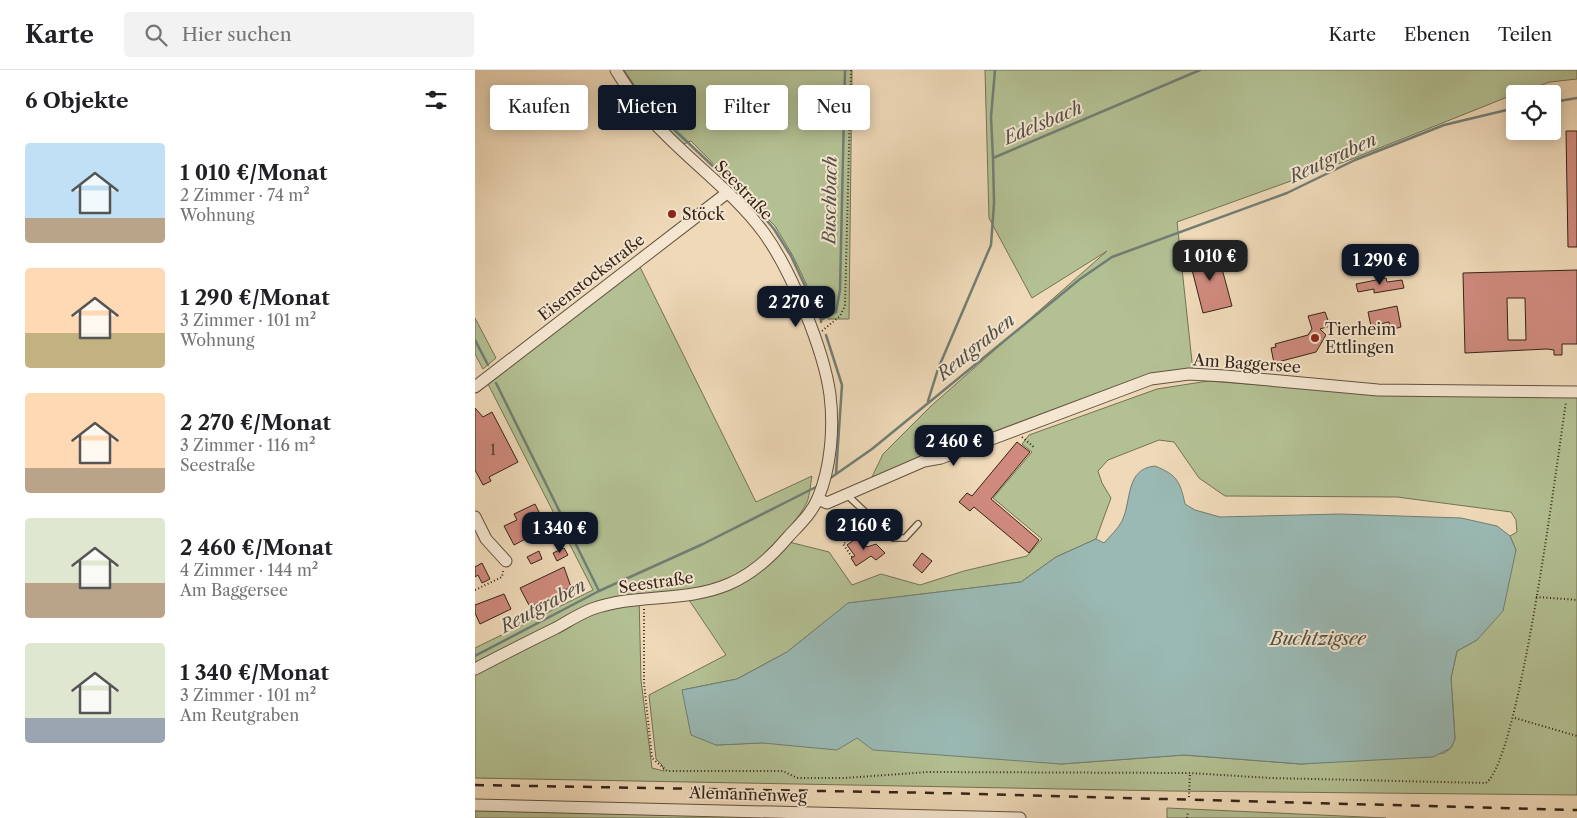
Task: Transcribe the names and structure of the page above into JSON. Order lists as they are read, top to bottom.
{
  "streets": {
    "street": [
      "Seestraße",
      "Eisenstockstraße",
      "Am Baggersee",
      "Alemannenweg"
    ]
  },
  "crossings": [
    ["Seestraße", "Eisenstockstraße"]
  ],
  "water": [
    "Edelsbach",
    "Reutgraben",
    "Buschbach",
    "Buchtzigsee"
  ],
  "places": ["Stöck", "Tierheim Ettlingen"],
  "house_numbers": ["1"],
  "page": {
    "header": "Karte",
    "search": "Hier suchen",
    "nav": ["Karte", "Ebenen", "Teilen"],
    "heading": "6 Objekte",
    "chip": [
      "Kaufen",
      "Mieten",
      "Filter",
      "Neu"
    ],
    "list": [
      {
        "name": "1 010 €/Monat",
        "note": "2 Zimmer · 74 m² · Wohnung"
      },
      {
        "name": "1 290 €/Monat",
        "note": "3 Zimmer · 101 m² · Wohnung"
      },
      {
        "name": "2 270 €/Monat",
        "note": "3 Zimmer · 116 m² · Seestraße"
      },
      {
        "name": "2 460 €/Monat",
        "note": "4 Zimmer · 144 m² · Am Baggersee"
      },
      {
        "name": "1 340 €/Monat",
        "note": "3 Zimmer · 101 m² · Am Reutgraben"
      }
    ],
    "price": [
      "1 010 €",
      "1 290 €",
      "2 270 €",
      "2 460 €",
      "2 160 €",
      "1 340 €"
    ]
  }
}
